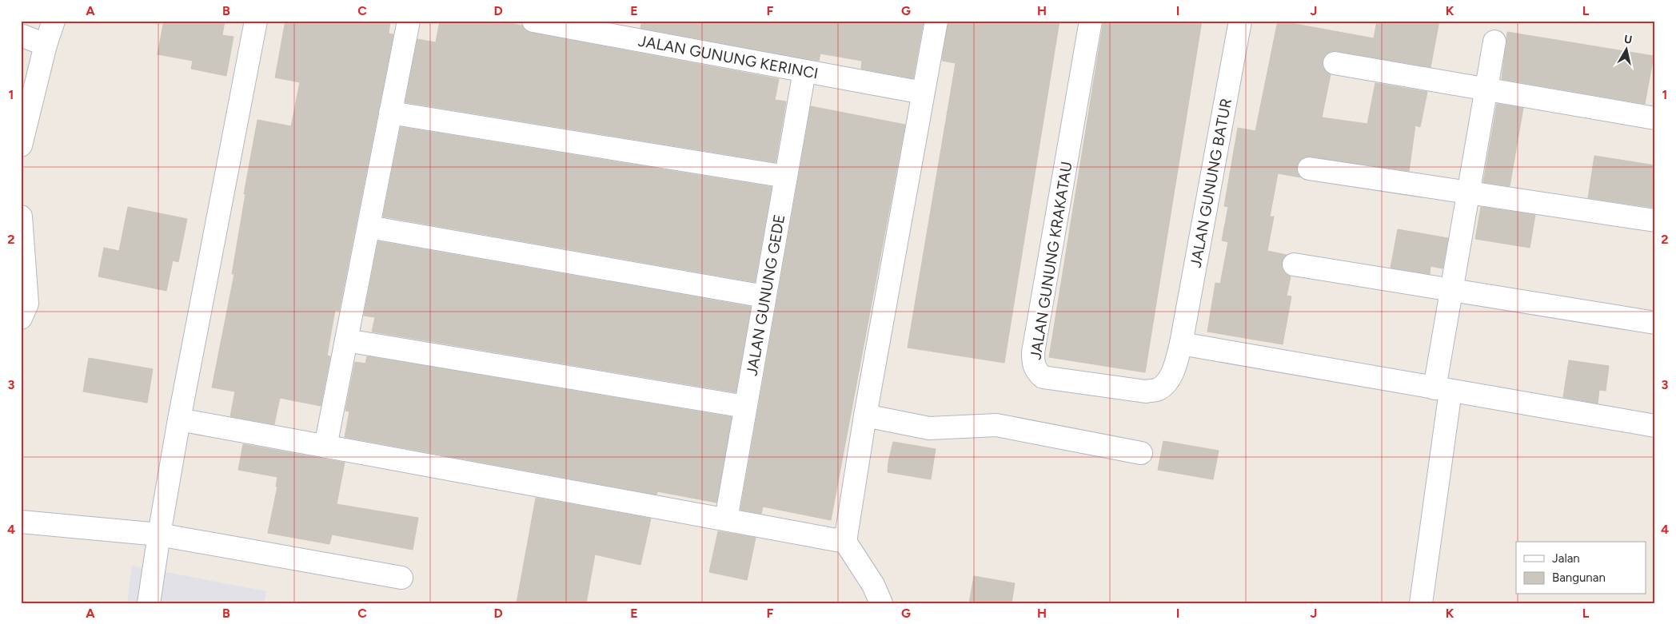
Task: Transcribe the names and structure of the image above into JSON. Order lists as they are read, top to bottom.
{
  "streets": {
    "street": [
      "JALAN GUNUNG KERINCI",
      "JALAN GUNUNG BATUR",
      "JALAN GUNUNG KRAKATAU",
      "JALAN GUNUNG GEDE"
    ]
  },
  "crossings": [
    ["JALAN GUNUNG KERINCI", "JALAN GUNUNG GEDE"],
    ["JALAN GUNUNG BATUR", "JALAN GUNUNG KRAKATAU"]
  ],
  "legend": ["Jalan", "Bangunan"],
  "north": "top",
  "grid": {
    "columns": [
      "A",
      "B",
      "C",
      "D",
      "E",
      "F",
      "G",
      "H",
      "I",
      "J",
      "K",
      "L"
    ],
    "rows": [
      "1",
      "2",
      "3",
      "4"
    ]
  }
}
